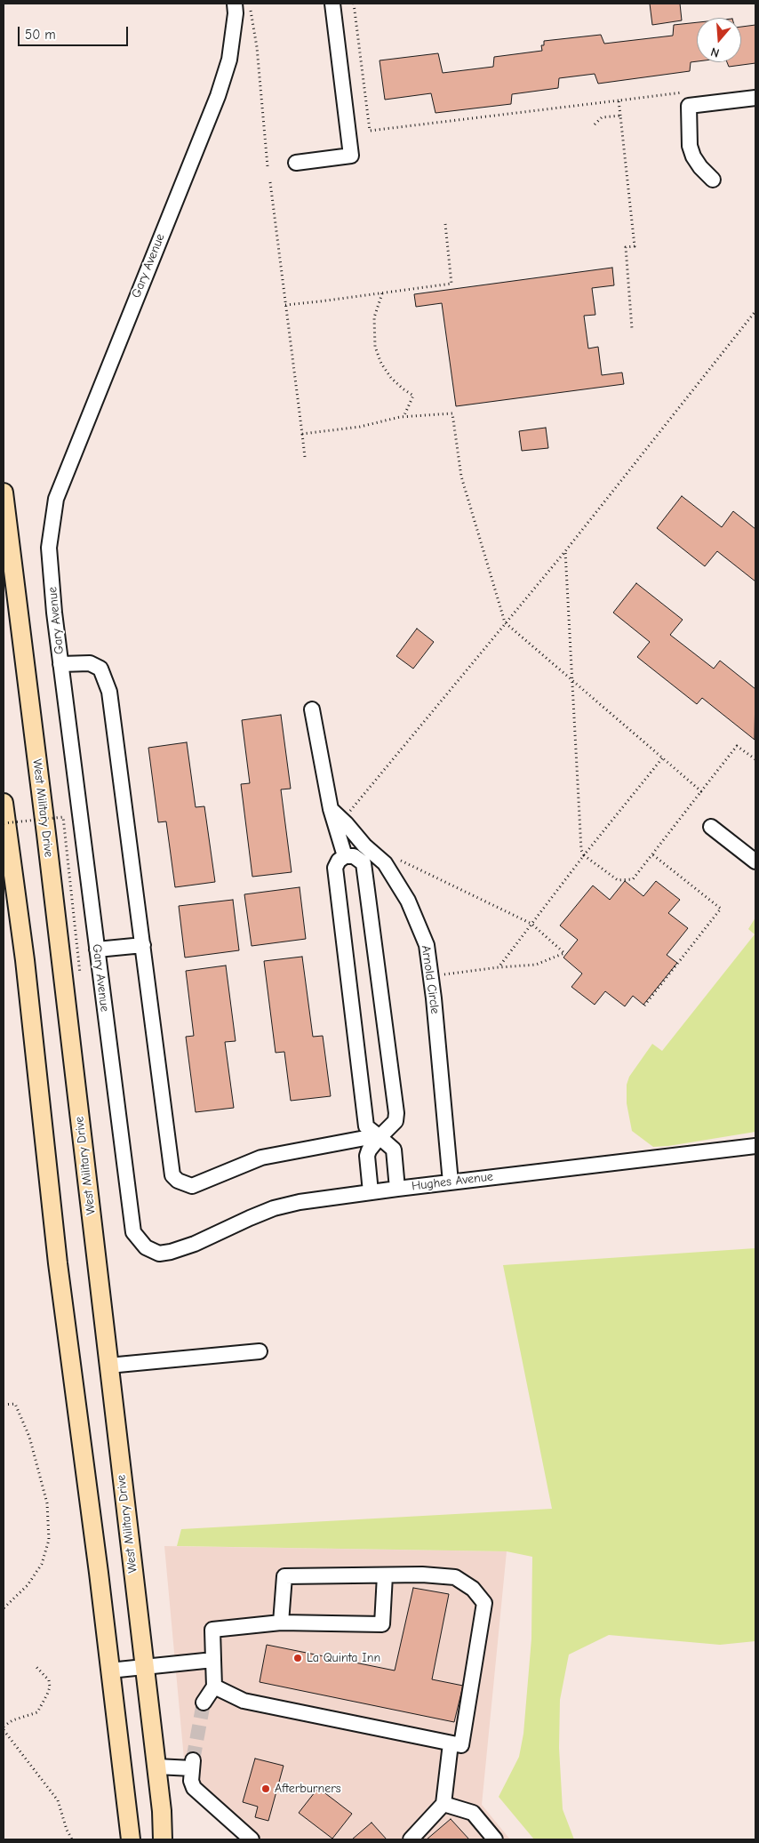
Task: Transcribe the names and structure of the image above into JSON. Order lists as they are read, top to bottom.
{
  "streets": {
    "main road": ["West Military Drive"],
    "street": ["Gary Avenue", "Arnold Circle", "Hughes Avenue"]
  },
  "crossings": [
    ["Gary Avenue", "Hughes Avenue"],
    ["Arnold Circle", "Hughes Avenue"]
  ],
  "places": ["La Quinta Inn", "Afterburners"],
  "scale_bar": "50 m",
  "north": "bottom"
}
